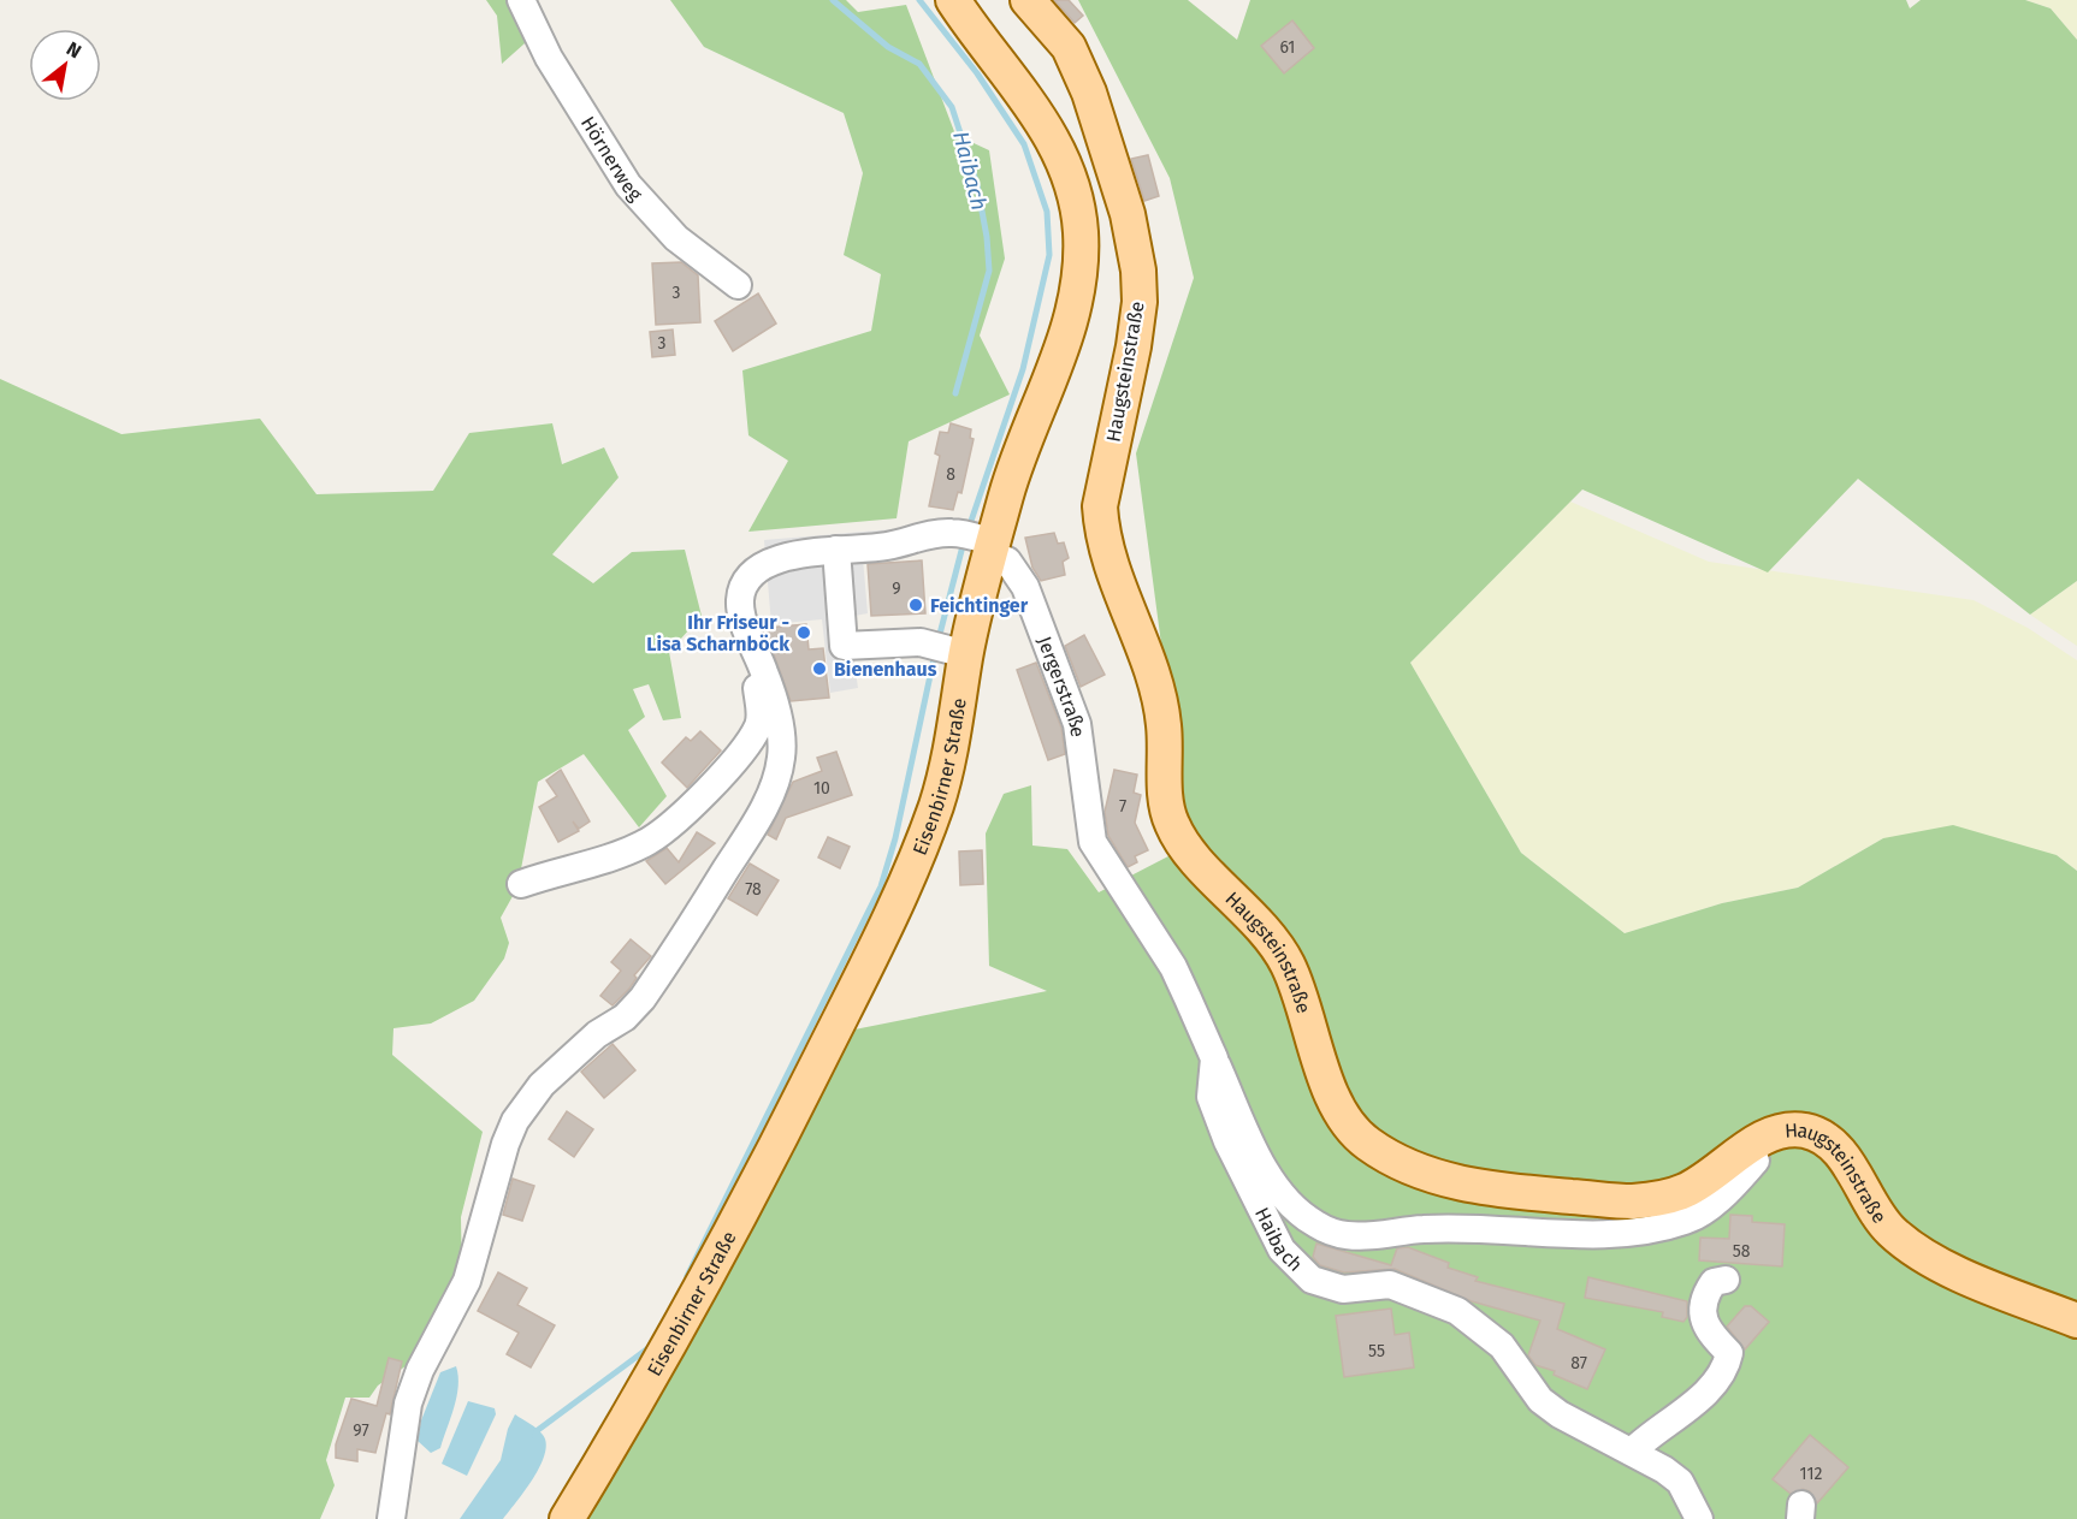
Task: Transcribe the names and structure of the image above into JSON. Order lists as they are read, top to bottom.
{
  "streets": {
    "main road": ["Haugsteinstraße", "Eisenbirner Straße"],
    "street": ["Hörnerweg", "Jergerstraße", "Haibach"]
  },
  "crossings": [
    ["Jergerstraße", "Eisenbirner Straße"],
    ["Jergerstraße", "Haibach"]
  ],
  "water": ["Haibach"],
  "places": ["Feichtinger", "Ihr Friseur - Lisa Scharnböck", "Bienenhaus"],
  "house_numbers": [
    "61",
    "3",
    "3",
    "8",
    "9",
    "10",
    "7",
    "78",
    "58",
    "55",
    "87",
    "97",
    "112"
  ],
  "north": "top right"
}
